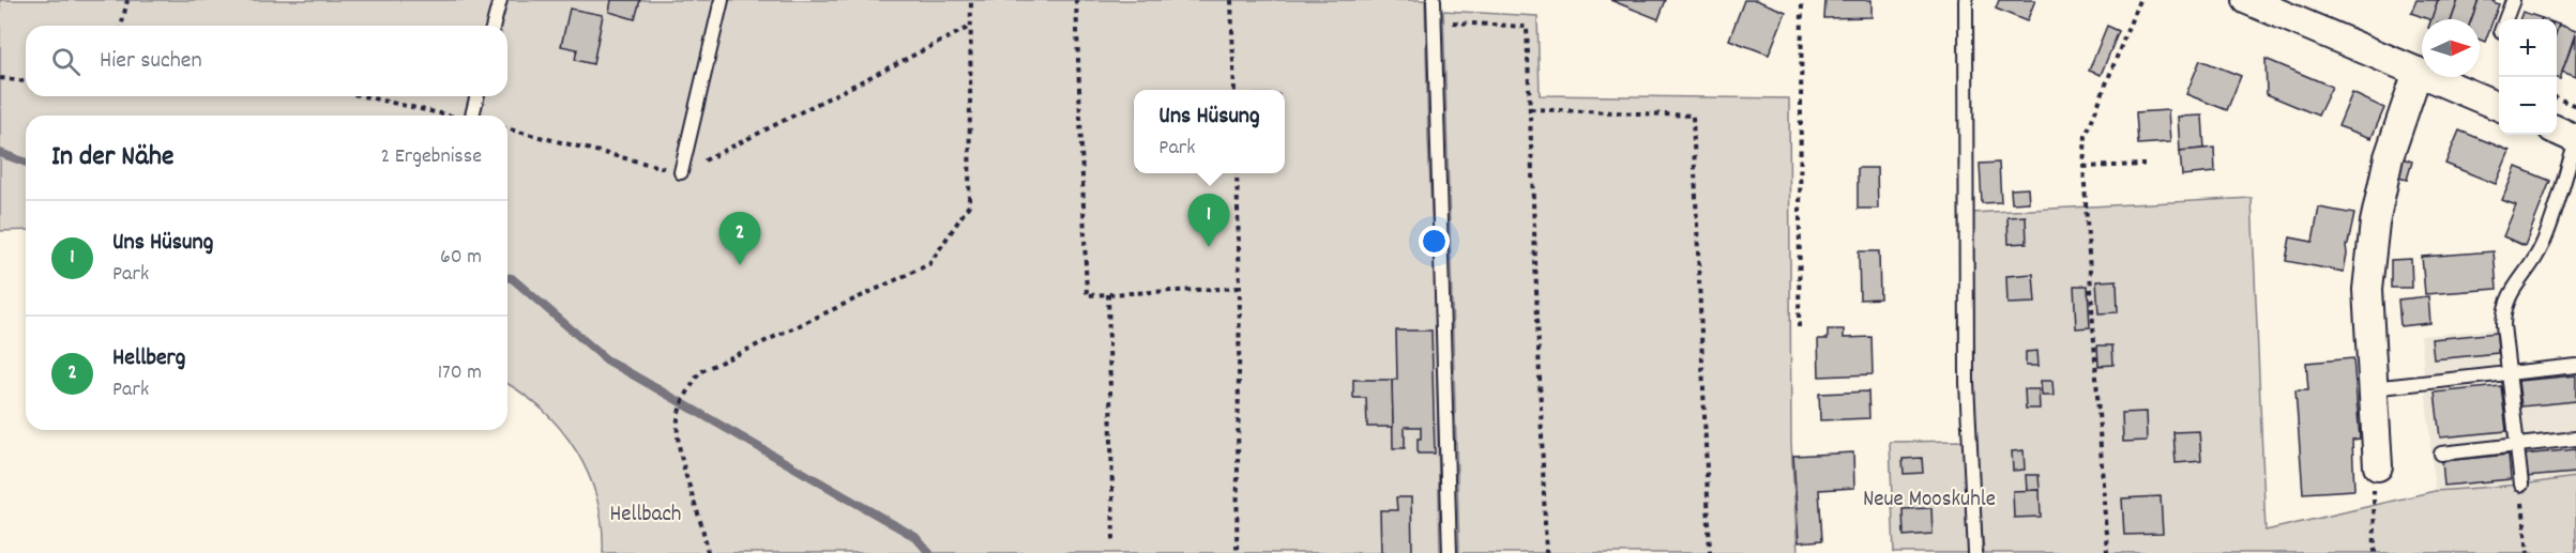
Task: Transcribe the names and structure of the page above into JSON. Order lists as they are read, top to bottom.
{
  "parks": ["Neue Mooskuhle", "Hellbach"],
  "north": "right",
  "page": {
    "map_buttons": ["+", "−"],
    "search": "Hier suchen",
    "popup": ["Uns Hüsung", "Park"],
    "heading": ["In der Nähe", "2 Ergebnisse"],
    "pins": ["1", "2"],
    "list": [
      {
        "mark": "1",
        "name": "Uns Hüsung",
        "note": "Park",
        "value": "60 m"
      },
      {
        "mark": "2",
        "name": "Hellberg",
        "note": "Park",
        "value": "170 m"
      }
    ]
  }
}
